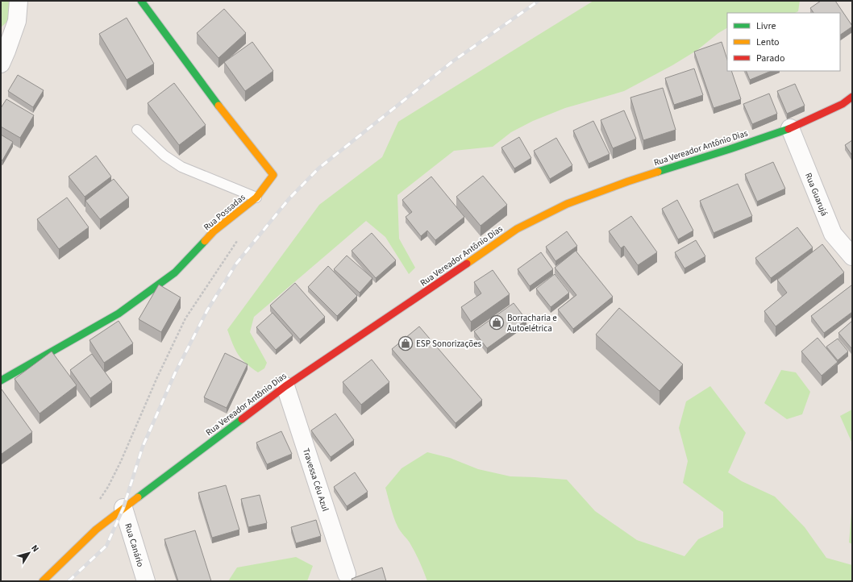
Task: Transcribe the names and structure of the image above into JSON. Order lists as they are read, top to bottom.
{
  "streets": {
    "street": [
      "Rua Vereador Antônio Dias",
      "Rua Guarujá",
      "Rua Possadas",
      "Travessa Céu Azul",
      "Rua Canário"
    ]
  },
  "crossings": [
    ["Rua Vereador Antônio Dias", "Rua Guarujá"],
    ["Rua Vereador Antônio Dias", "Travessa Céu Azul"],
    ["Rua Vereador Antônio Dias", "Rua Canário"]
  ],
  "places": {
    "shop": ["Borracharia e Autoelétrica", "ESP Sonorizações"]
  },
  "legend": ["Livre", "Lento", "Parado"],
  "north": "top right"
}
